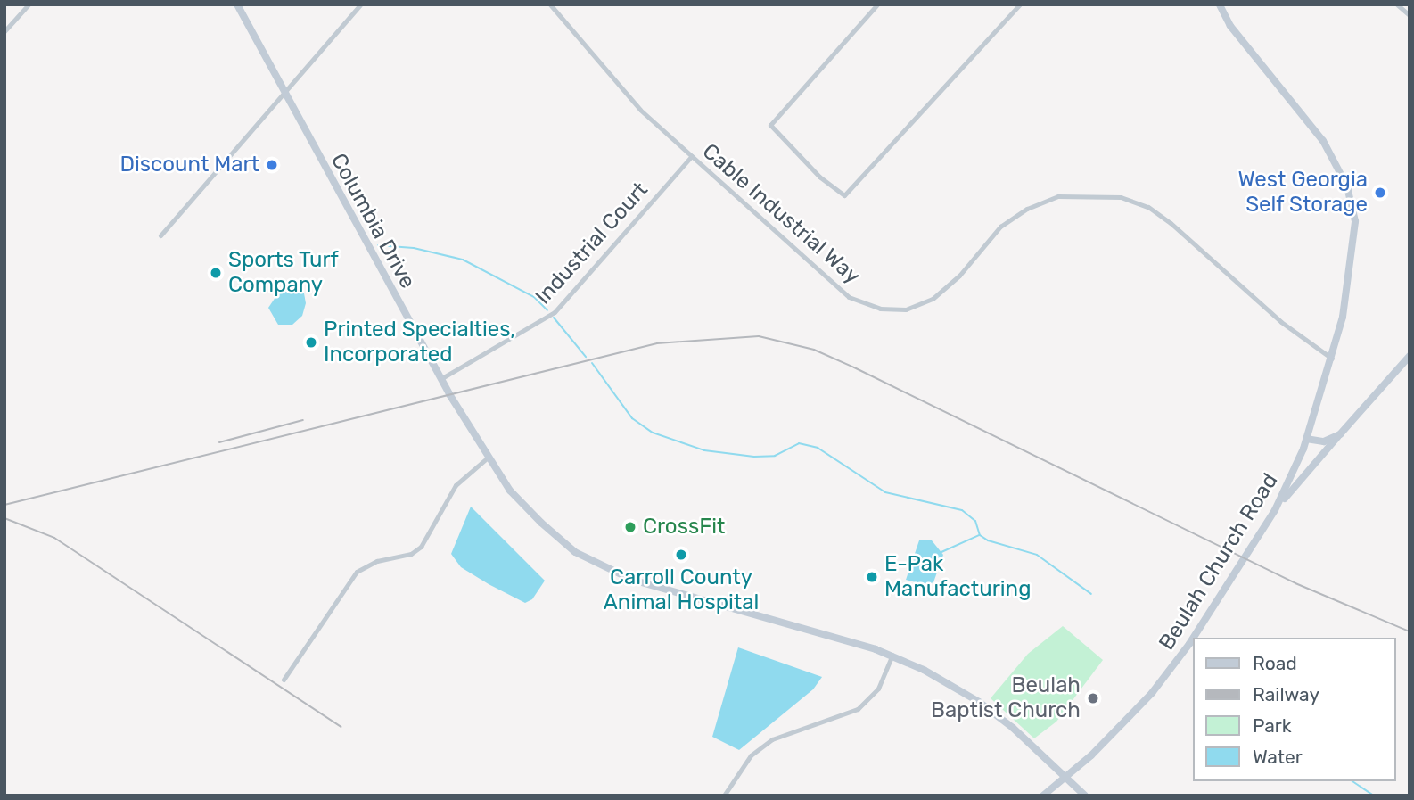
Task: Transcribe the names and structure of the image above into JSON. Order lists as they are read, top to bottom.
{
  "streets": {
    "main road": ["Columbia Drive", "Beulah Church Road"],
    "street": ["Cable Industrial Way", "Industrial Court"]
  },
  "crossings": [
    ["Cable Industrial Way", "Industrial Court"],
    ["Cable Industrial Way", "Beulah Church Road"],
    ["Columbia Drive", "Industrial Court"],
    ["Columbia Drive", "Beulah Church Road"]
  ],
  "places": [
    "Discount Mart",
    "West Georgia Self Storage",
    "Sports Turf Company",
    "Printed Specialties, Incorporated",
    "CrossFit",
    "Carroll County Animal Hospital",
    "E-Pak Manufacturing",
    "Beulah Baptist Church"
  ],
  "legend": [
    "Road",
    "Railway",
    "Park",
    "Water"
  ]
}
